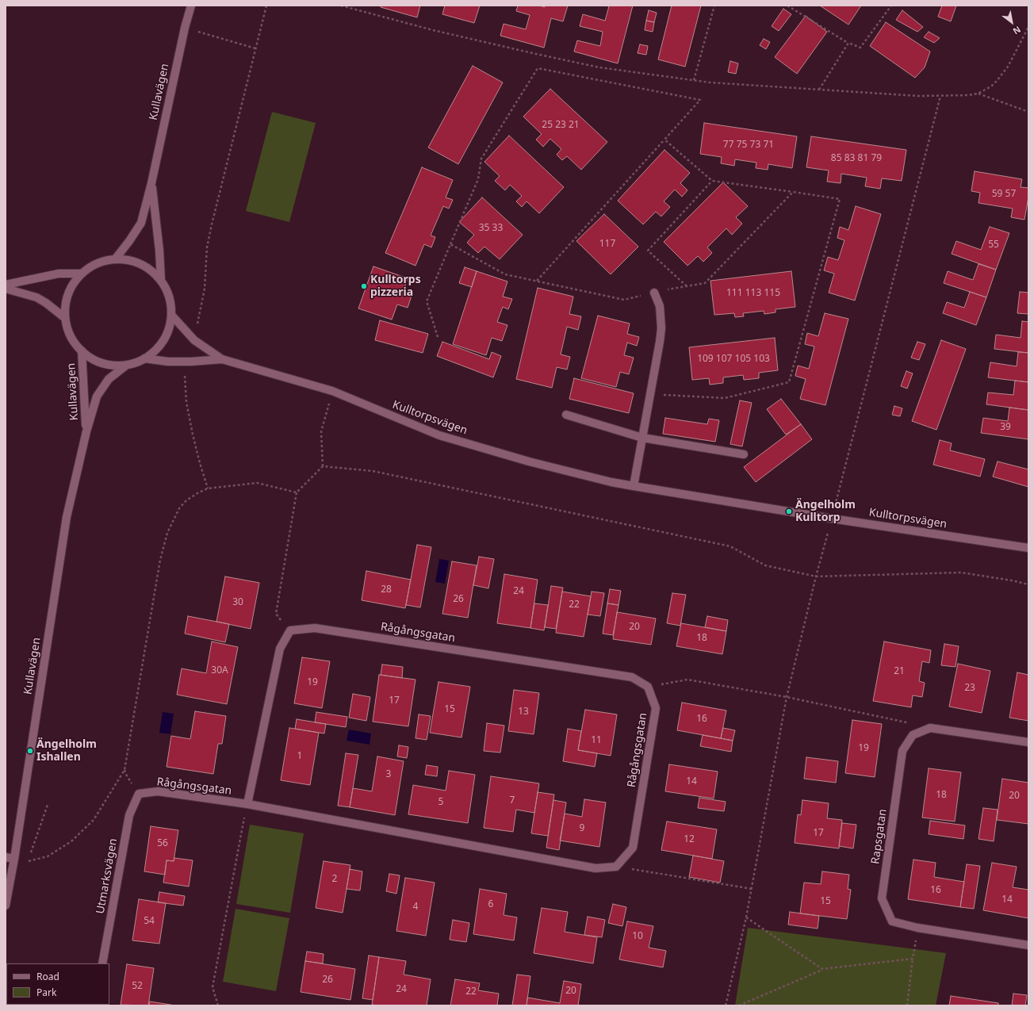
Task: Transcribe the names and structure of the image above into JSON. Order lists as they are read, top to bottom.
{
  "streets": {
    "street": [
      "Kullavägen",
      "Kulltorpsvägen",
      "Rågångsgatan",
      "Rapsgatan",
      "Utmarksvägen"
    ]
  },
  "crossings": [
    ["Kullavägen", "Kulltorpsvägen"],
    ["Rågångsgatan", "Utmarksvägen"]
  ],
  "places": ["Kulltorps pizzeria", "Ängelholm Kulltorp", "Ängelholm Ishallen"],
  "house_numbers": [
    "25 23 21",
    "77 75 73 71",
    "85 83 81 79",
    "59 57",
    "35 33",
    "117",
    "55",
    "111 113 115",
    "109 107 105 103",
    "39",
    "28",
    "24",
    "26",
    "30",
    "22",
    "20",
    "18",
    "30A",
    "21",
    "19",
    "23",
    "17",
    "15",
    "13",
    "16",
    "11",
    "19",
    "1",
    "3",
    "14",
    "18",
    "20",
    "7",
    "5",
    "9",
    "17",
    "12",
    "56",
    "2",
    "16",
    "14",
    "15",
    "6",
    "4",
    "54",
    "10",
    "26",
    "52",
    "24",
    "20",
    "22"
  ],
  "legend": ["Road", "Park"],
  "north": "bottom right"
}
